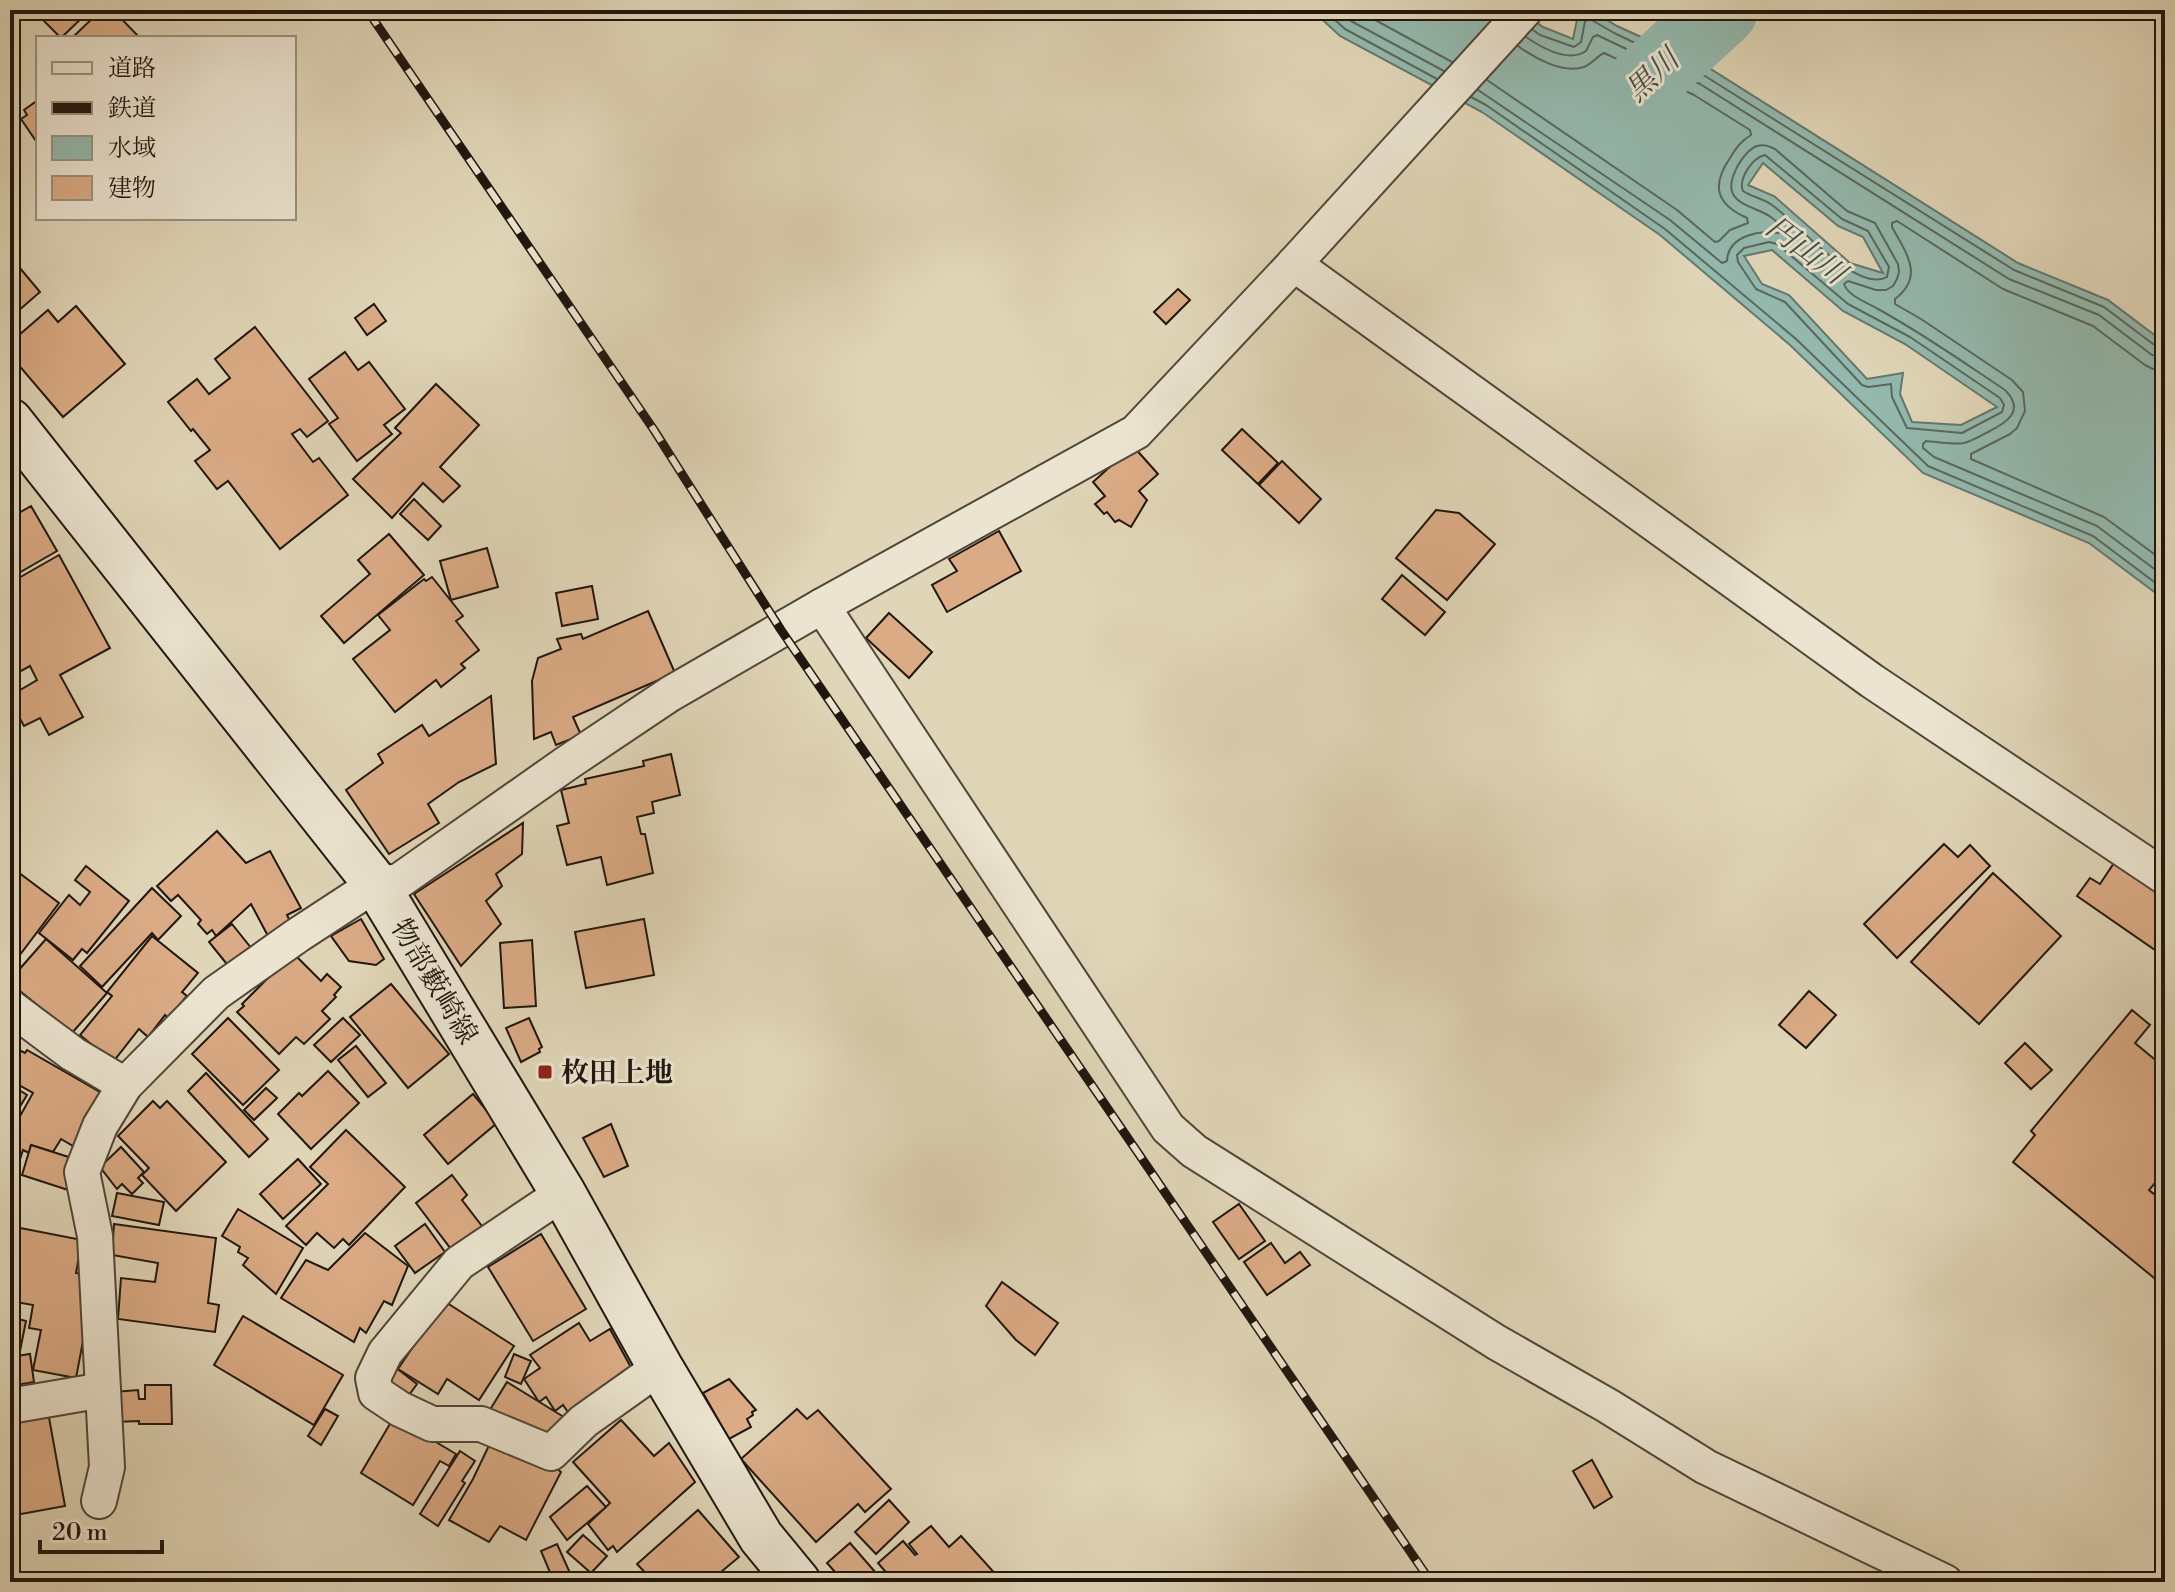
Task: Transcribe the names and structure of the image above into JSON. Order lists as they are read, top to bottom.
{
  "streets": {
    "main road": ["物部藪崎線"]
  },
  "water": ["黒川", "円山川"],
  "places": {
    "transit": ["枚田上地"]
  },
  "legend": [
    "道路",
    "鉄道",
    "水域",
    "建物"
  ],
  "scale_bar": "20 m"
}
